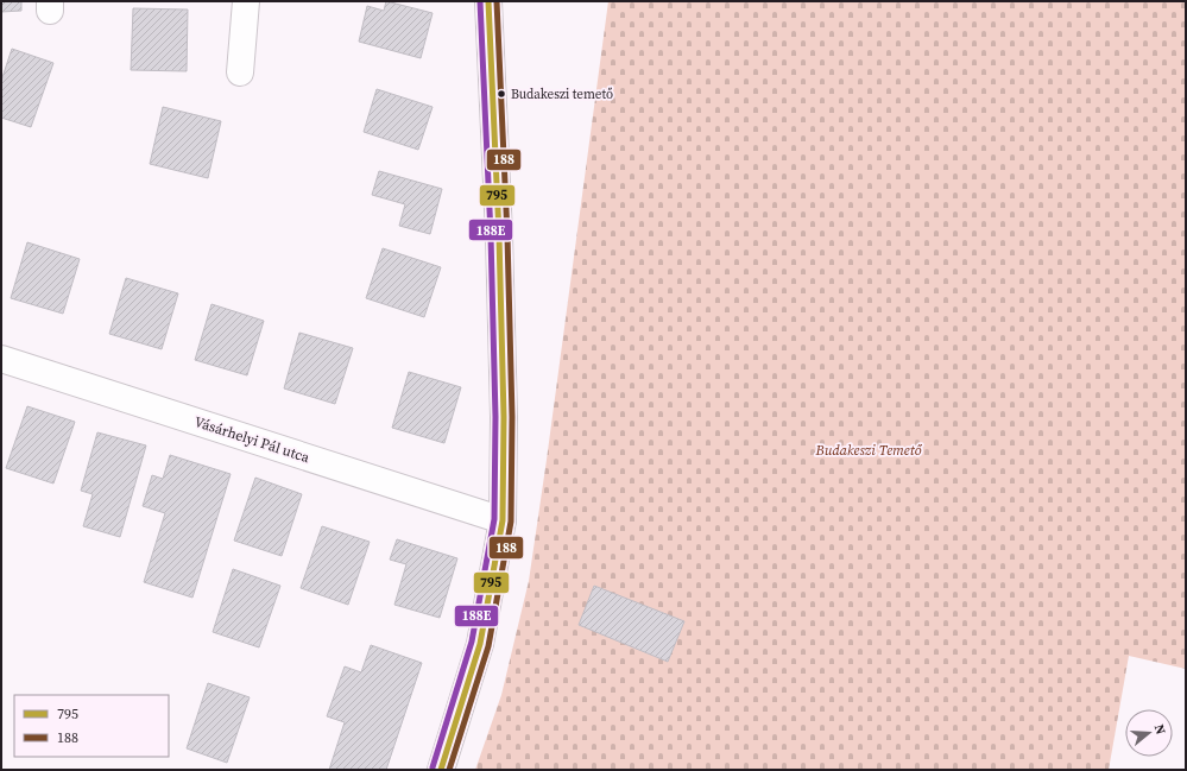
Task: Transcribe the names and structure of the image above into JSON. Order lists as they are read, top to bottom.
{
  "streets": {
    "main road": ["Vásárhelyi Pál utca"]
  },
  "parks": ["Budakeszi Temető"],
  "places": ["Budakeszi temető"],
  "lines": ["transit line 795", "transit line 188", "transit line 188E"],
  "legend": ["795", "188"],
  "north": "right"
}
